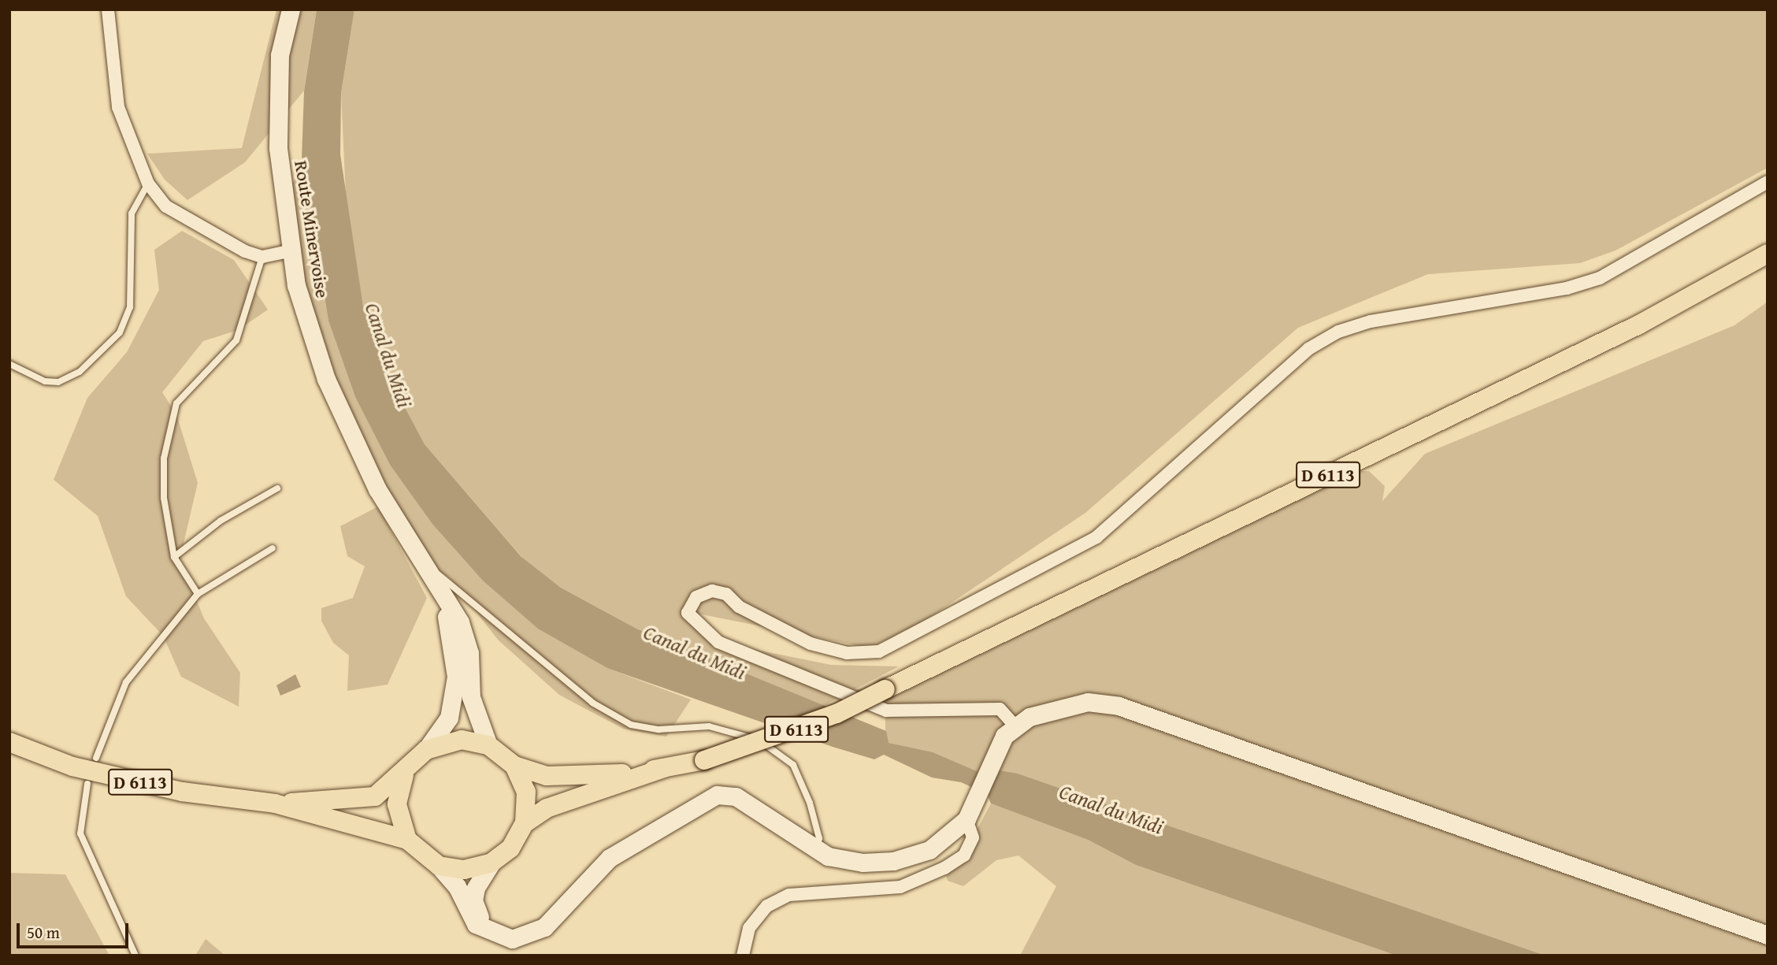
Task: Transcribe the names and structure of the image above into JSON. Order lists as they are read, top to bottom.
{
  "streets": {
    "main road": ["D 6113"],
    "street": ["Route Minervoise"]
  },
  "crossings": [
    ["Route Minervoise", "D 6113"]
  ],
  "water": ["Canal du Midi"],
  "scale_bar": "50 m"
}
